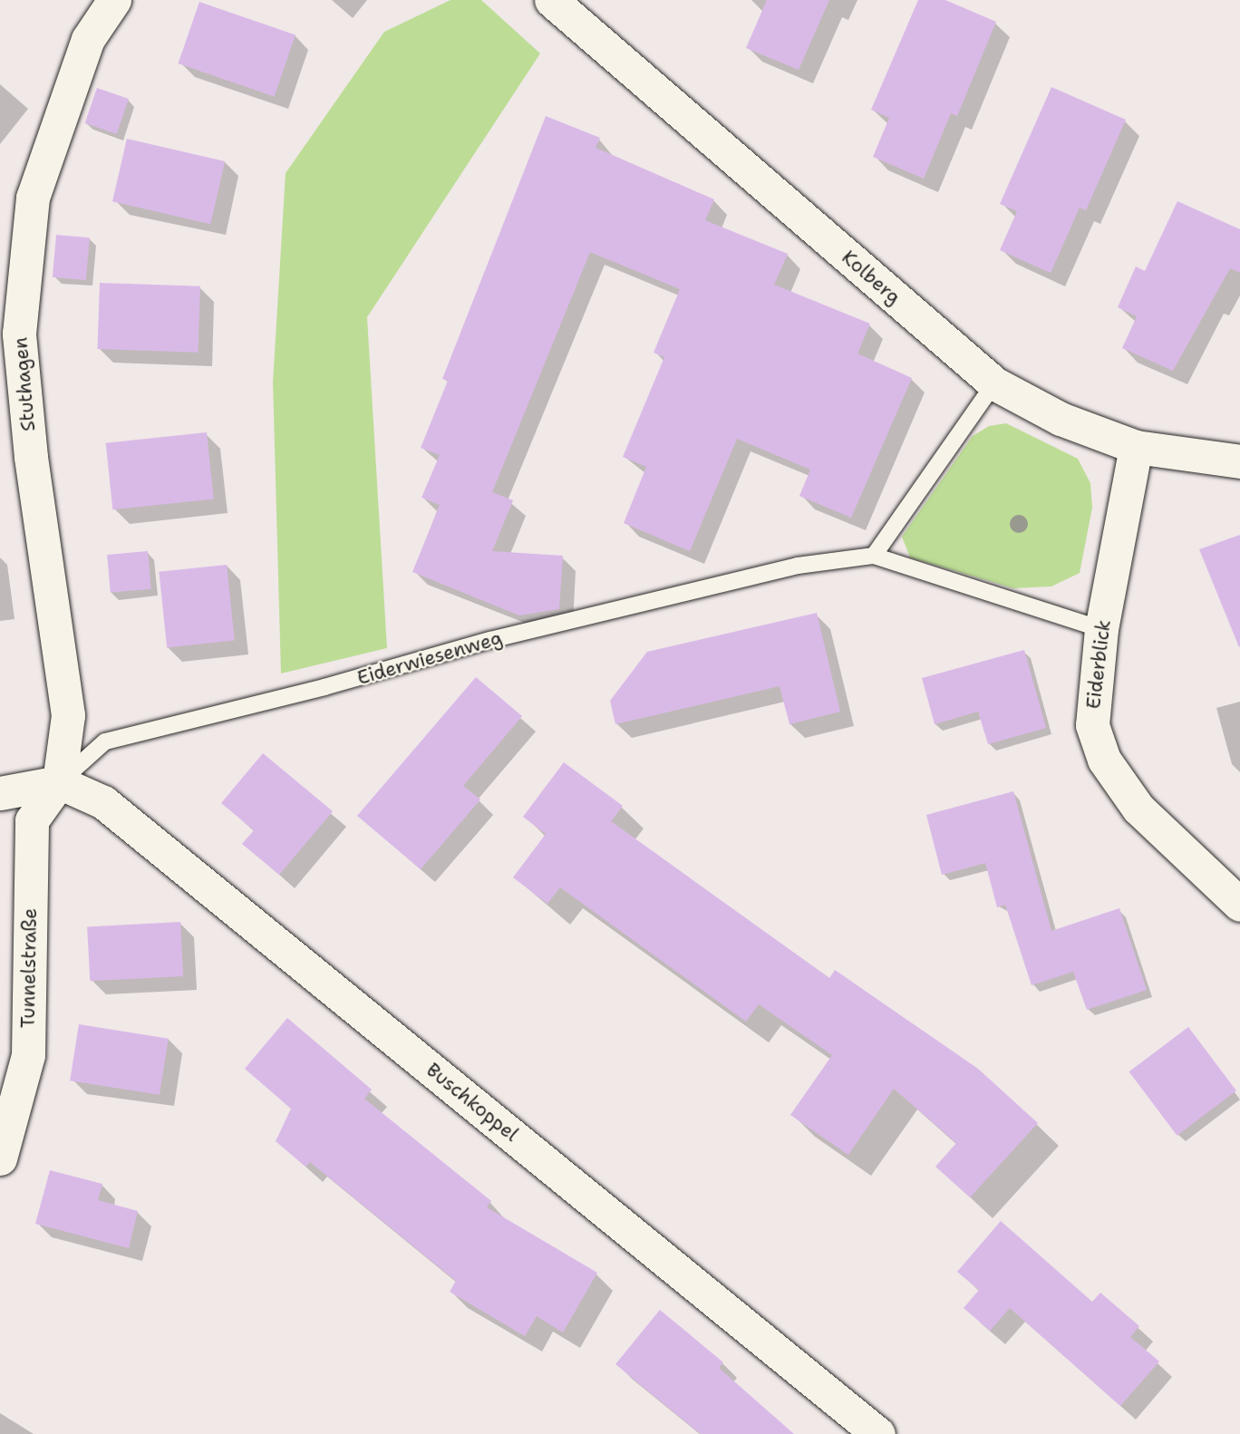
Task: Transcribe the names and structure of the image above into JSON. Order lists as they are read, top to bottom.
{
  "streets": {
    "street": [
      "Kolberg",
      "Stuthagen",
      "Eiderblick",
      "Tunnelstraße",
      "Buschkoppel"
    ],
    "lane": ["Eiderwiesenweg"]
  },
  "crossings": [
    ["Kolberg", "Eiderblick"],
    ["Stuthagen", "Eiderwiesenweg"],
    ["Stuthagen", "Tunnelstraße"],
    ["Stuthagen", "Buschkoppel"],
    ["Eiderwiesenweg", "Tunnelstraße"],
    ["Eiderwiesenweg", "Buschkoppel"],
    ["Tunnelstraße", "Buschkoppel"]
  ]
}
